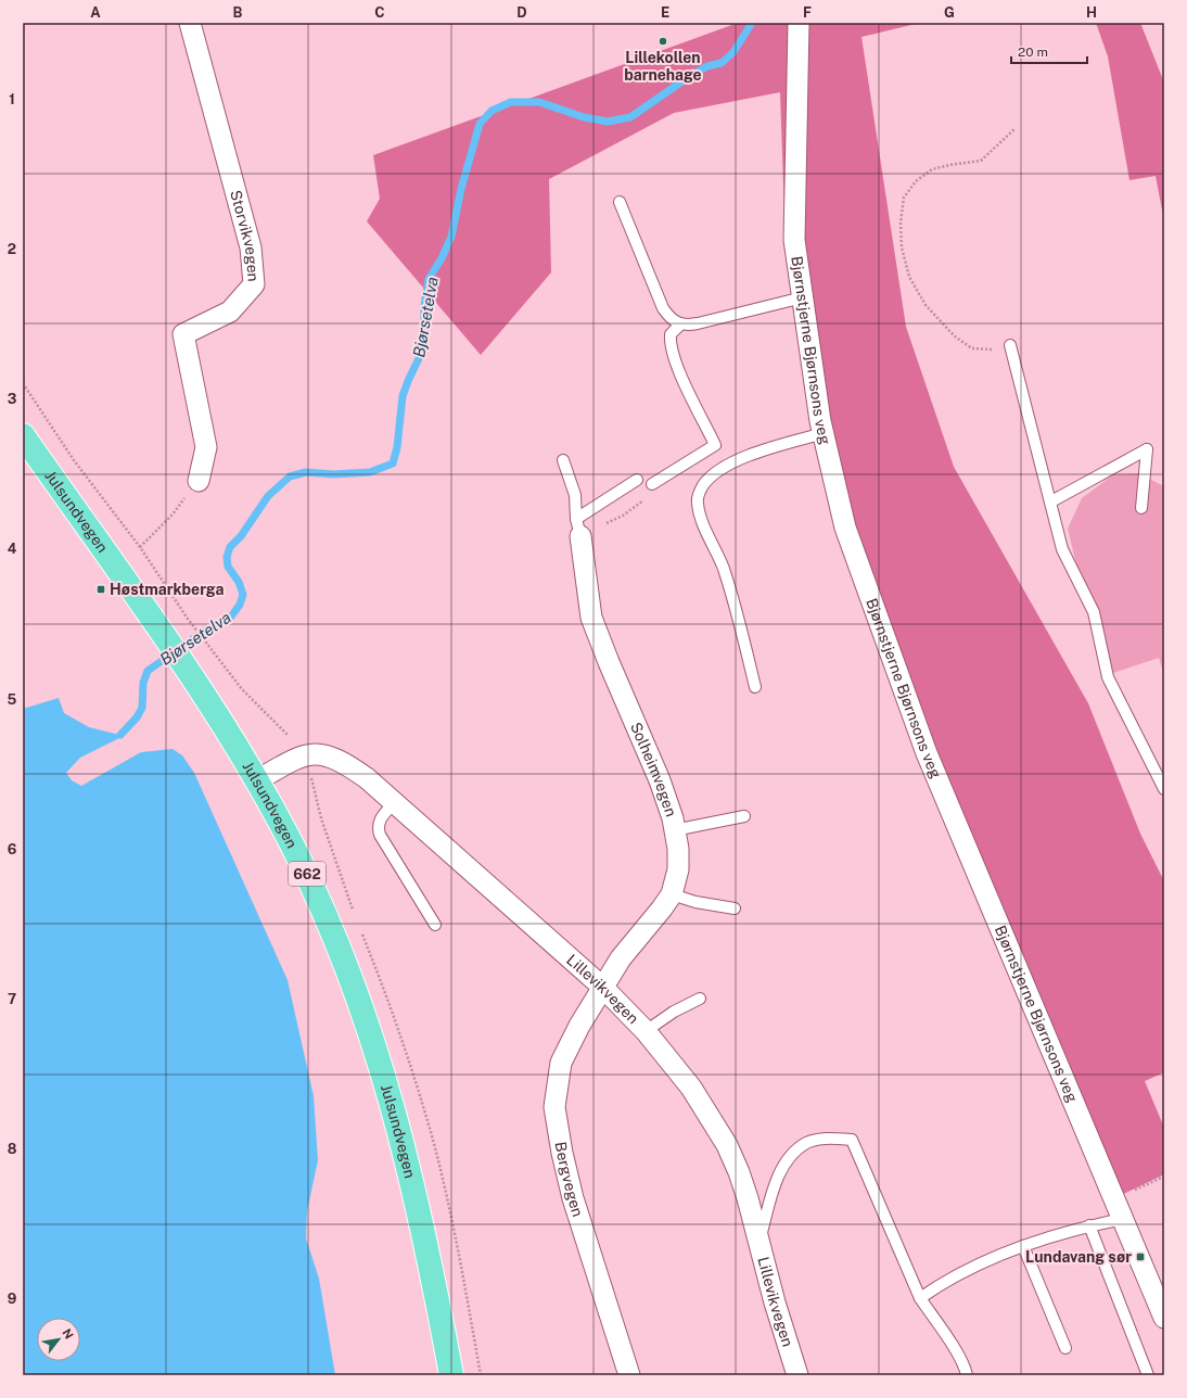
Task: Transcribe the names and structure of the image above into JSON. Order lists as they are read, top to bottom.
{
  "streets": {
    "main road": ["Julsundvegen", "662"],
    "street": [
      "Storvikvegen",
      "Bjørnstjerne Bjørnsons veg",
      "Solheimvegen",
      "Lillevikvegen",
      "Bergvegen"
    ]
  },
  "crossings": [
    ["Julsundvegen", "Lillevikvegen"],
    ["Solheimvegen", "Lillevikvegen"],
    ["Solheimvegen", "Bergvegen"],
    ["Lillevikvegen", "Bergvegen"]
  ],
  "water": ["Bjørsetelva"],
  "places": {
    "other": ["Lillekollen barnehage"],
    "transit": ["Høstmarkberga", "Lundavang sør"]
  },
  "scale_bar": "20 m",
  "north": "top right",
  "grid": {
    "columns": [
      "A",
      "B",
      "C",
      "D",
      "E",
      "F",
      "G",
      "H"
    ],
    "rows": [
      "1",
      "2",
      "3",
      "4",
      "5",
      "6",
      "7",
      "8",
      "9"
    ]
  }
}
